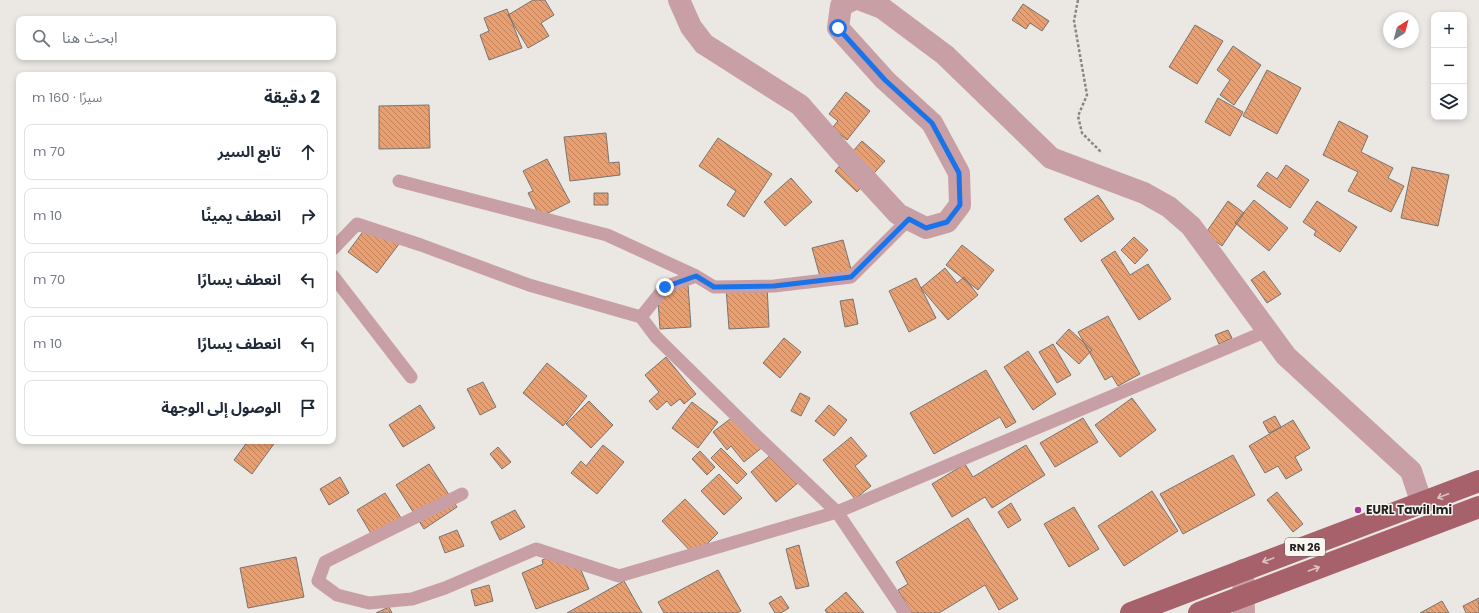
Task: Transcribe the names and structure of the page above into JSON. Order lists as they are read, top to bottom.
{
  "streets": {
    "main road": ["RN 26"]
  },
  "places": ["EURL Tawil Imi"],
  "north": "top right",
  "page": {
    "map_buttons": ["+", "−"],
    "search": "ابحث هنا",
    "heading": ["2 دقيقة", "سيرًا · 160 m"],
    "list": [
      ["تابع السير", "70 m"],
      ["انعطف يمينًا", "10 m"],
      ["انعطف يسارًا", "70 m"],
      ["انعطف يسارًا", "10 m"],
      "الوصول إلى الوجهة"
    ]
  }
}
